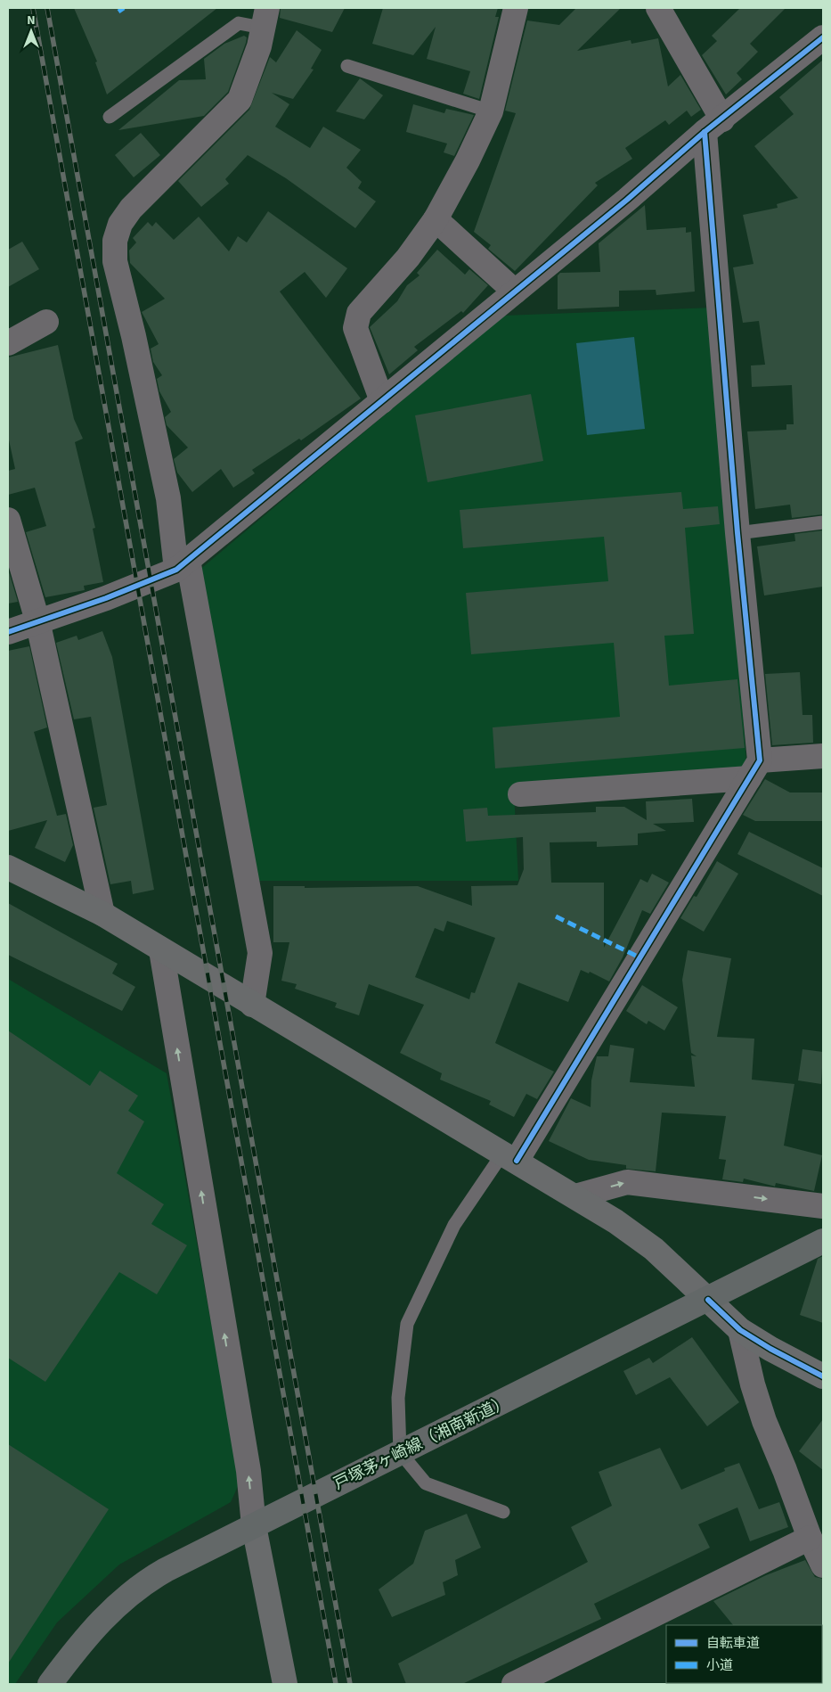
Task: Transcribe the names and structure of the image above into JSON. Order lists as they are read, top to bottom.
{
  "streets": {
    "main road": ["戸塚茅ヶ崎線（湘南新道）"]
  },
  "legend": ["自転車道", "小道"],
  "north": "top"
}
